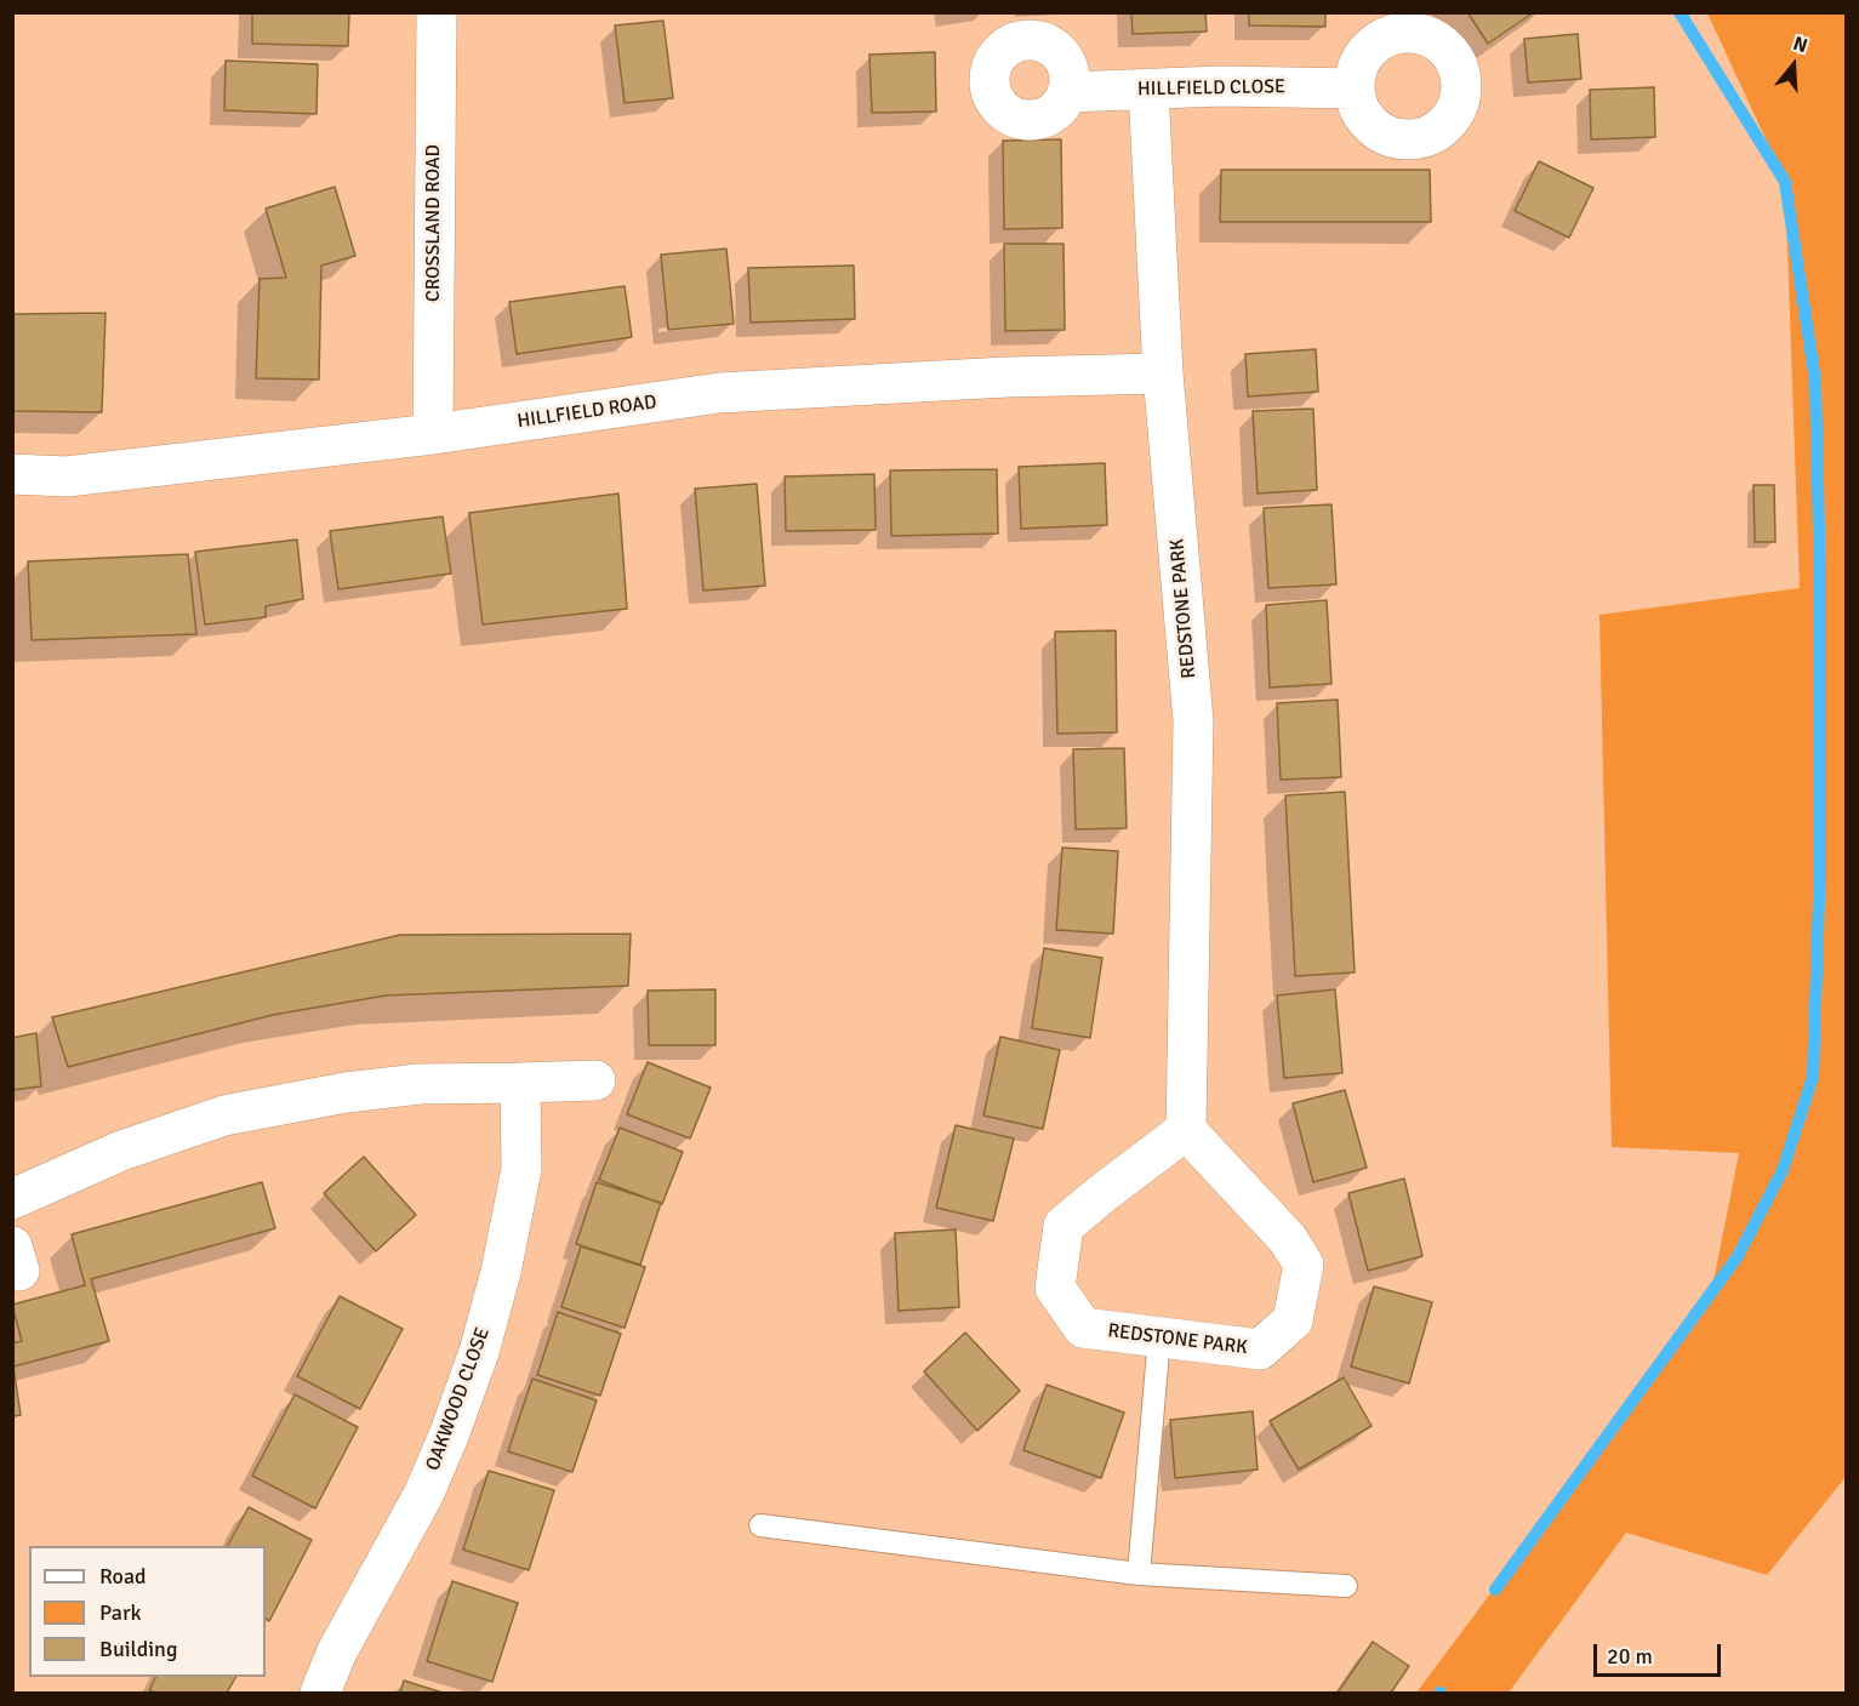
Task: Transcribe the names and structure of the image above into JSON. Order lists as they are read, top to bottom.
{
  "streets": {
    "street": [
      "HILLFIELD CLOSE",
      "CROSSLAND ROAD",
      "HILLFIELD ROAD",
      "REDSTONE PARK",
      "OAKWOOD CLOSE"
    ]
  },
  "crossings": [
    ["HILLFIELD CLOSE", "REDSTONE PARK"],
    ["CROSSLAND ROAD", "HILLFIELD ROAD"],
    ["HILLFIELD ROAD", "REDSTONE PARK"]
  ],
  "legend": ["Road", "Park", "Building"],
  "scale_bar": "20 m",
  "north": "top"
}
